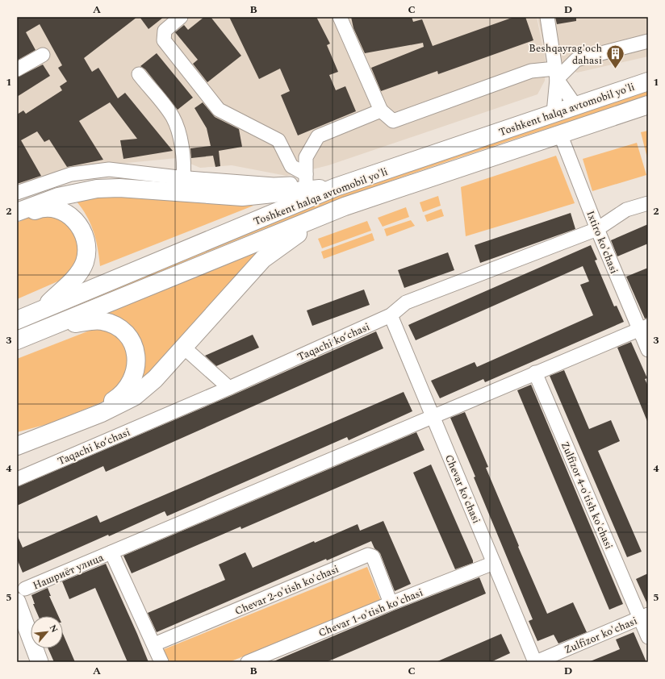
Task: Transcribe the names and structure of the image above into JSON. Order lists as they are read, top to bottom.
{
  "streets": {
    "highway": ["Toshkent halqa avtomobil yo'li"],
    "street": [
      "Ixtiro ko'chasi",
      "Taqachi koʻchasi",
      "Chevar ko'chasi",
      "Zulfizor 4-o'tish ko'chasi",
      "Нашриёт улица",
      "Chevar 2-o'tish ko'chasi",
      "Chevar 1-o'tish ko'chasi",
      "Zulfizor ko'chasi"
    ]
  },
  "crossings": [
    ["Toshkent halqa avtomobil yo'li", "Ixtiro ko'chasi"],
    ["Ixtiro ko'chasi", "Taqachi koʻchasi"],
    ["Ixtiro ko'chasi", "Нашриёт улица"],
    ["Taqachi koʻchasi", "Chevar ko'chasi"],
    ["Chevar ko'chasi", "Нашриёт улица"],
    ["Chevar ko'chasi", "Chevar 1-o'tish ko'chasi"],
    ["Chevar ko'chasi", "Zulfizor ko'chasi"],
    ["Zulfizor 4-o'tish ko'chasi", "Нашриёт улица"],
    ["Zulfizor 4-o'tish ko'chasi", "Zulfizor ko'chasi"],
    ["Chevar 2-o'tish ko'chasi", "Chevar 1-o'tish ko'chasi"]
  ],
  "places": {
    "building": ["Beshqayrag'och dahasi"]
  },
  "north": "top right",
  "grid": {
    "columns": [
      "A",
      "B",
      "C",
      "D"
    ],
    "rows": [
      "1",
      "2",
      "3",
      "4",
      "5"
    ]
  }
}
